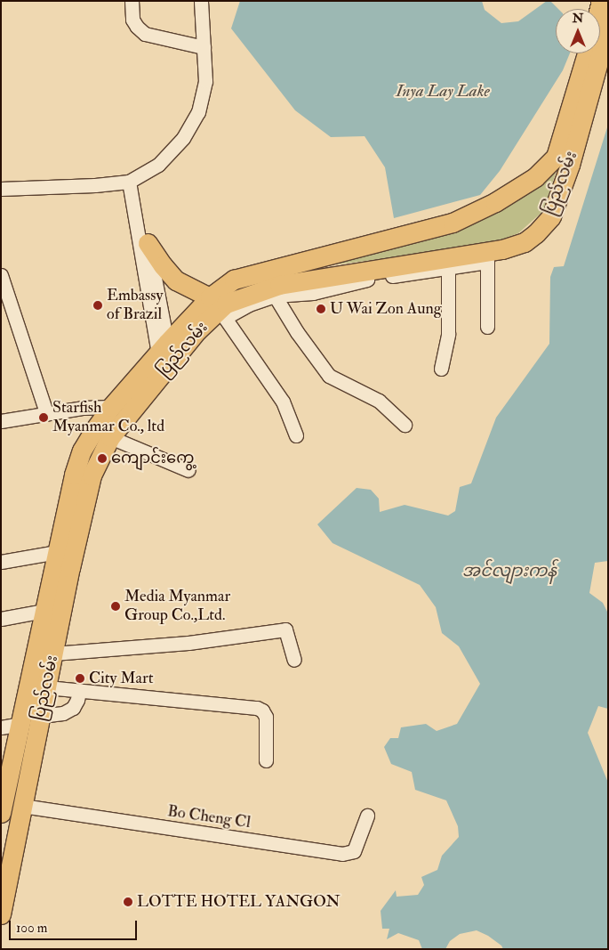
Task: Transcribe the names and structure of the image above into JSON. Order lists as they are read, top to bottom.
{
  "streets": {
    "highway": ["ပြည်လမ်း"],
    "street": ["Bo Cheng Cl"]
  },
  "crossings": [
    ["ပြည်လမ်း", "Bo Cheng Cl"]
  ],
  "water": ["Inya Lay Lake", "အင်လျားကန်"],
  "places": [
    "Embassy of Brazil",
    "U Wai Zon Aung",
    "Starfish Myanmar Co., ltd",
    "ကျောင်းကွေ့",
    "Media Myanmar Group Co.,Ltd.",
    "City Mart",
    "LOTTE HOTEL YANGON"
  ],
  "scale_bar": "100 m",
  "north": "top"
}
